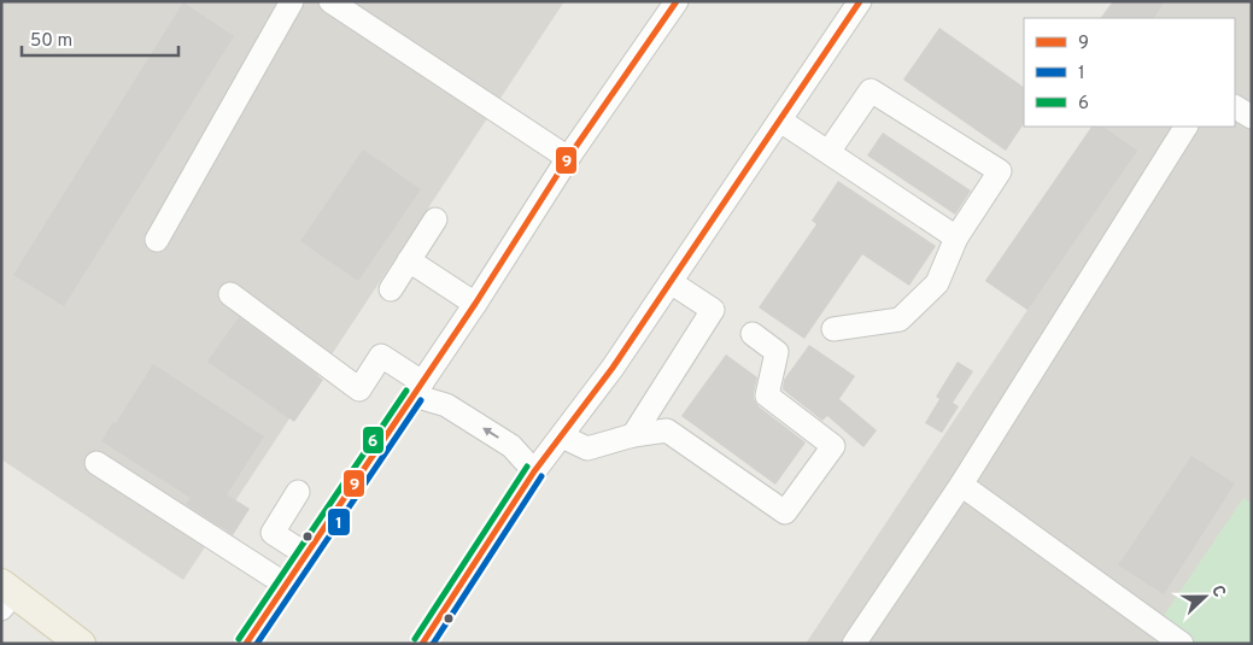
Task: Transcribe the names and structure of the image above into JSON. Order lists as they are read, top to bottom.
{
  "lines": ["transit line 9", "transit line 6", "transit line 1"],
  "legend": ["9", "1", "6"],
  "scale_bar": "50 m",
  "north": "right"
}
